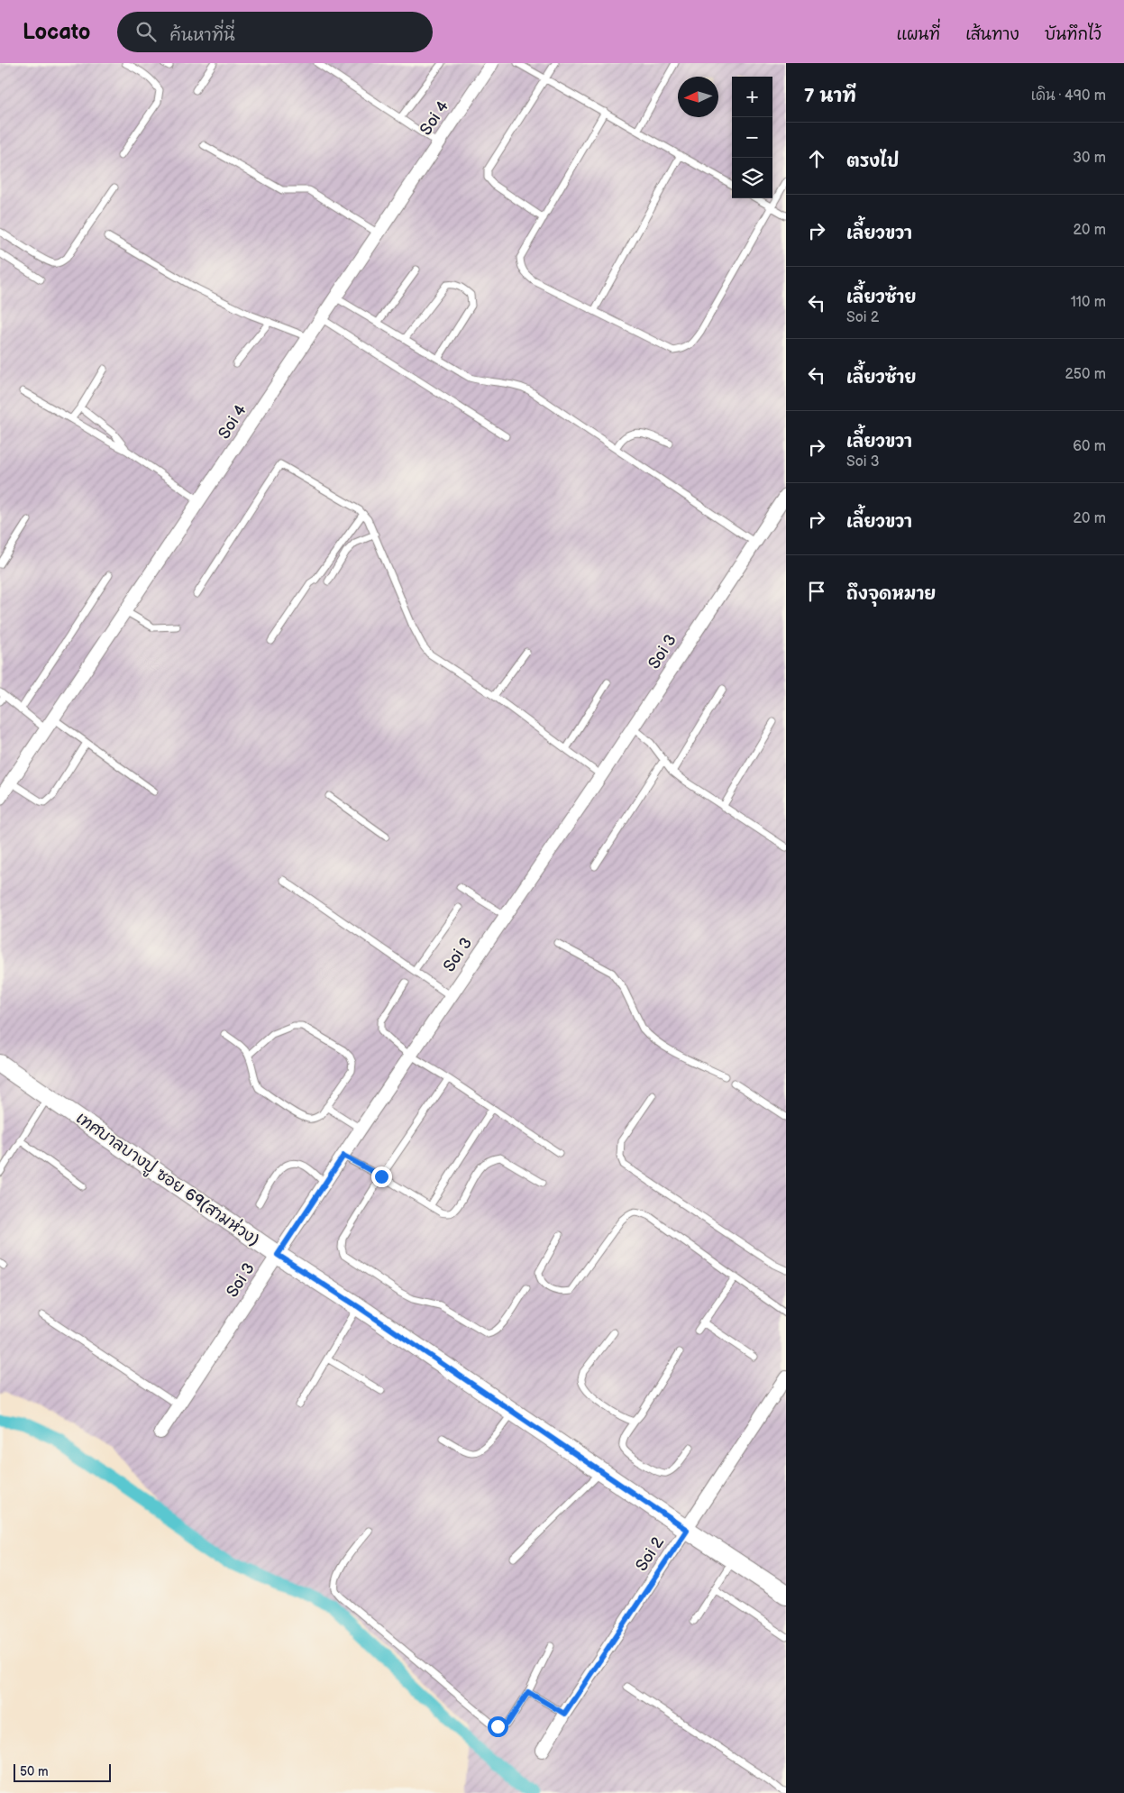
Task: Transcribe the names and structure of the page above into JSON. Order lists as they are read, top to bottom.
{
  "streets": {
    "street": [
      "Soi 4",
      "Soi 3",
      "เทศบาลบางปู ซอย 69(สามห่วง)",
      "Soi 2"
    ]
  },
  "crossings": [
    ["Soi 3", "เทศบาลบางปู ซอย 69(สามห่วง)"],
    ["เทศบาลบางปู ซอย 69(สามห่วง)", "Soi 2"]
  ],
  "scale_bar": "50 m",
  "north": "left",
  "page": {
    "header": "Locato",
    "search": "ค้นหาที่นี่",
    "nav": ["แผนที่", "เส้นทาง", "บันทึกไว้"],
    "heading": ["7 นาที", "เดิน · 490 m"],
    "map_buttons": ["+", "−"],
    "list": [
      ["ตรงไป", "30 m"],
      ["เลี้ยวขวา", "20 m"],
      ["เลี้ยวซ้าย", "Soi 2", "110 m"],
      ["เลี้ยวซ้าย", "250 m"],
      ["เลี้ยวขวา", "Soi 3", "60 m"],
      ["เลี้ยวขวา", "20 m"],
      "ถึงจุดหมาย"
    ],
    "scale": "50 m"
  }
}
